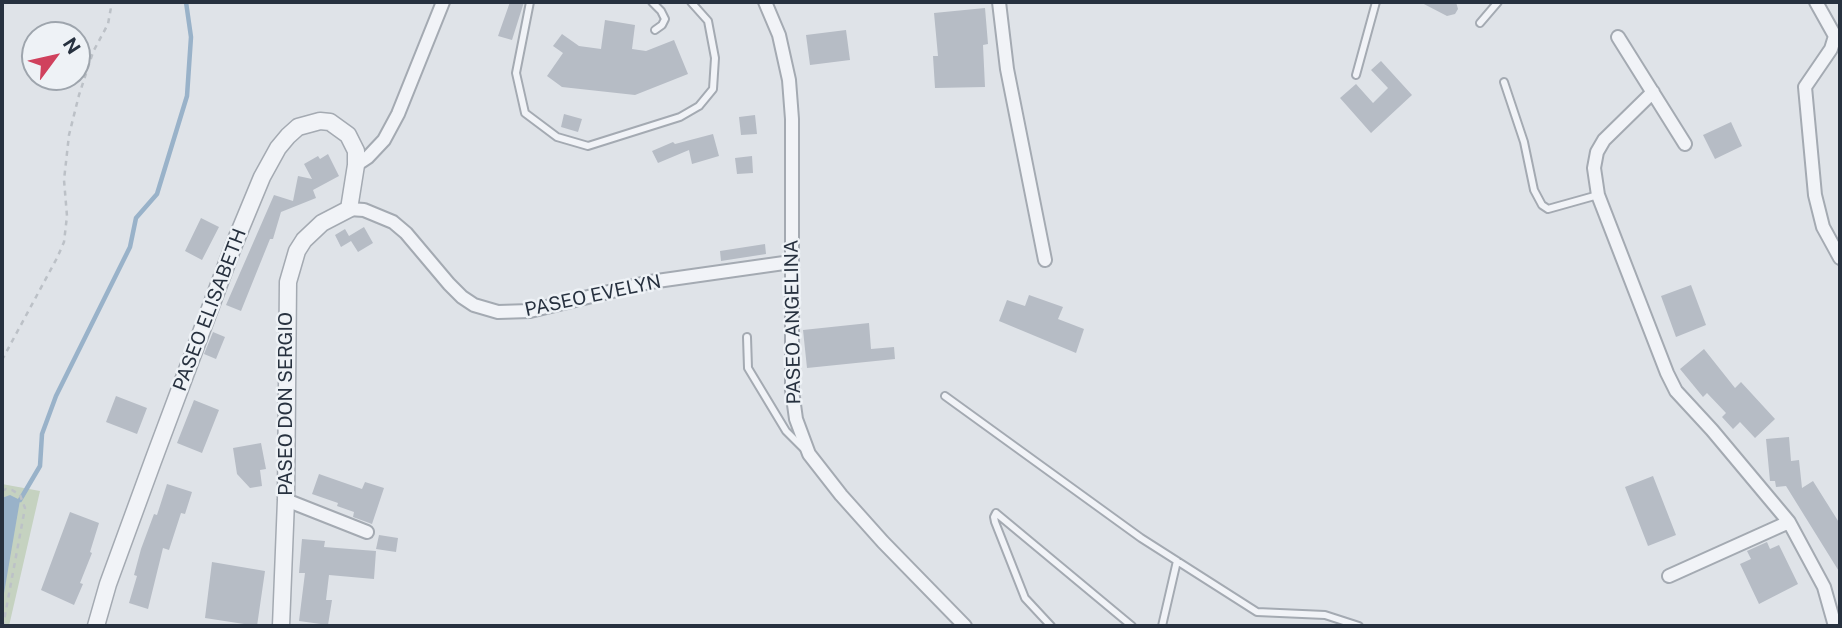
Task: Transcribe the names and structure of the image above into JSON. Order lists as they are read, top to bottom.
{
  "streets": {
    "street": [
      "PASEO EVELYN",
      "PASEO ELISABETH",
      "PASEO ANGELINA",
      "PASEO DON SERGIO"
    ]
  },
  "crossings": [
    ["PASEO EVELYN", "PASEO ELISABETH"],
    ["PASEO EVELYN", "PASEO ANGELINA"],
    ["PASEO EVELYN", "PASEO DON SERGIO"],
    ["PASEO ELISABETH", "PASEO DON SERGIO"]
  ],
  "north": "top right"
}
